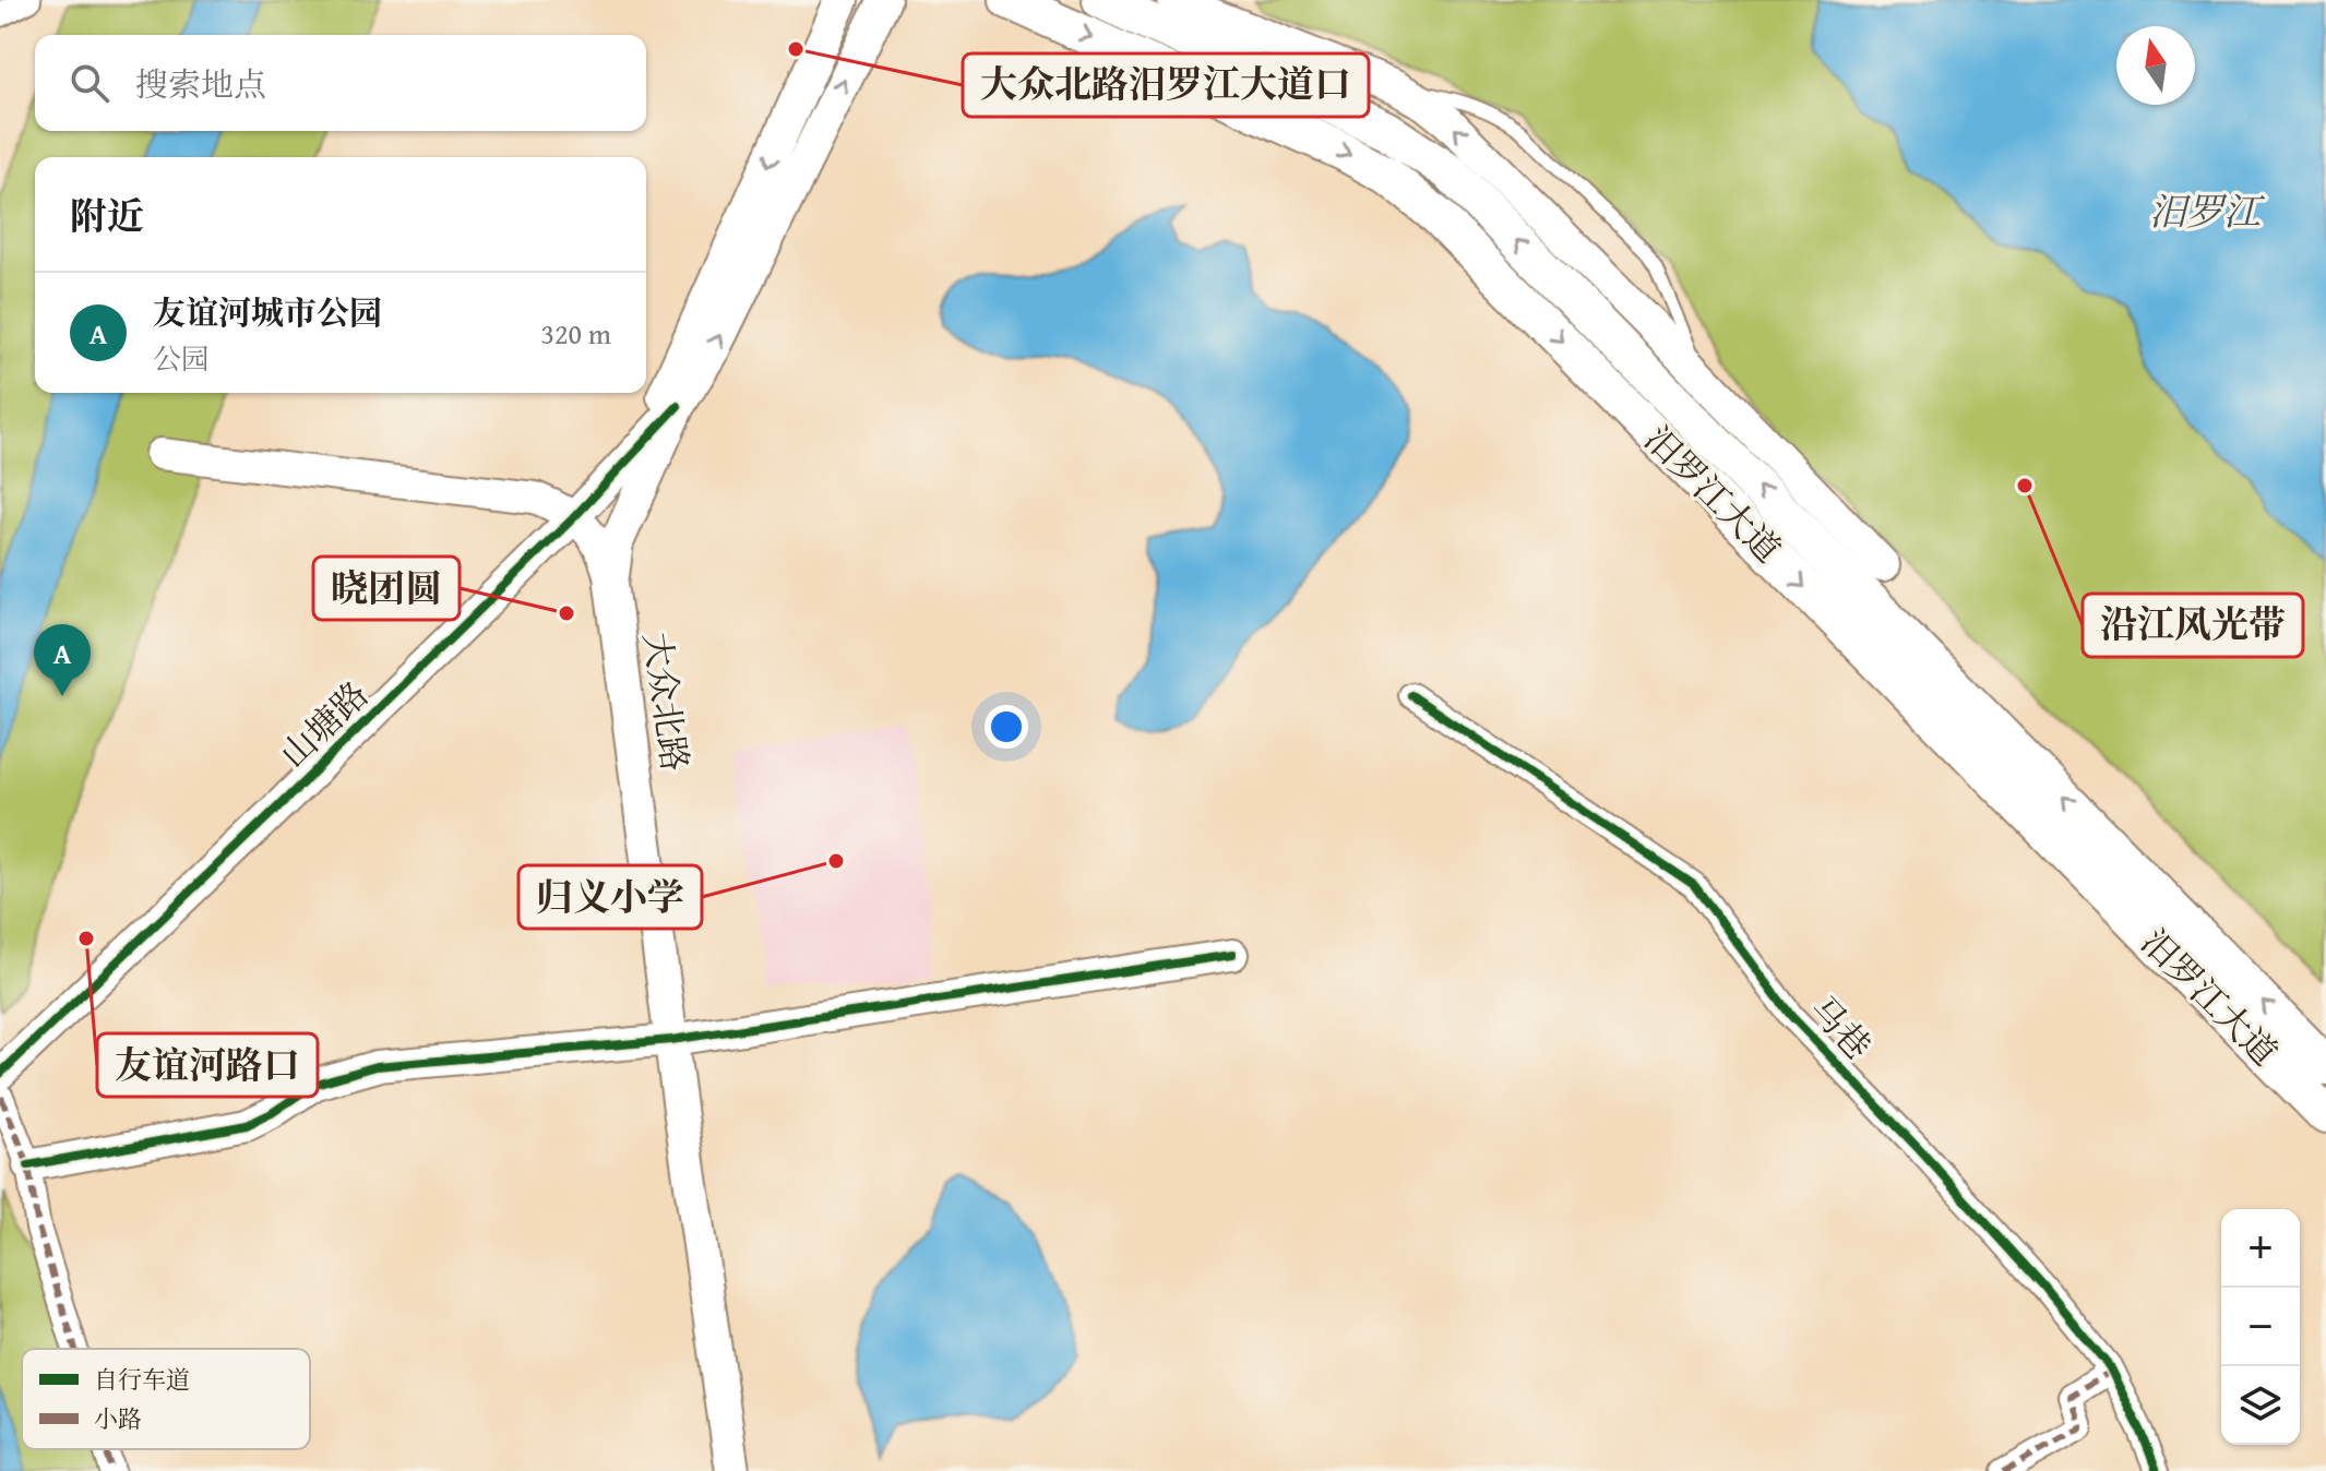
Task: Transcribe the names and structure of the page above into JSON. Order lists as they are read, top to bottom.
{
  "streets": {
    "main road": ["汨罗江大道", "大众北路"],
    "street": ["山塘路", "马巷"]
  },
  "crossings": [
    ["大众北路", "山塘路"]
  ],
  "water": ["汨罗江"],
  "places": [
    "大众北路汨罗江大道口",
    "沿江风光带",
    "晓团圆",
    "归义小学",
    "友谊河路口"
  ],
  "legend": ["自行车道", "小路"],
  "north": "top",
  "page": {
    "search": "搜索地点",
    "heading": "附近",
    "list": [
      {
        "mark": "A",
        "name": "友谊河城市公园",
        "note": "公园",
        "value": "320 m"
      }
    ],
    "pins": "A",
    "map_buttons": ["+", "−"]
  }
}
